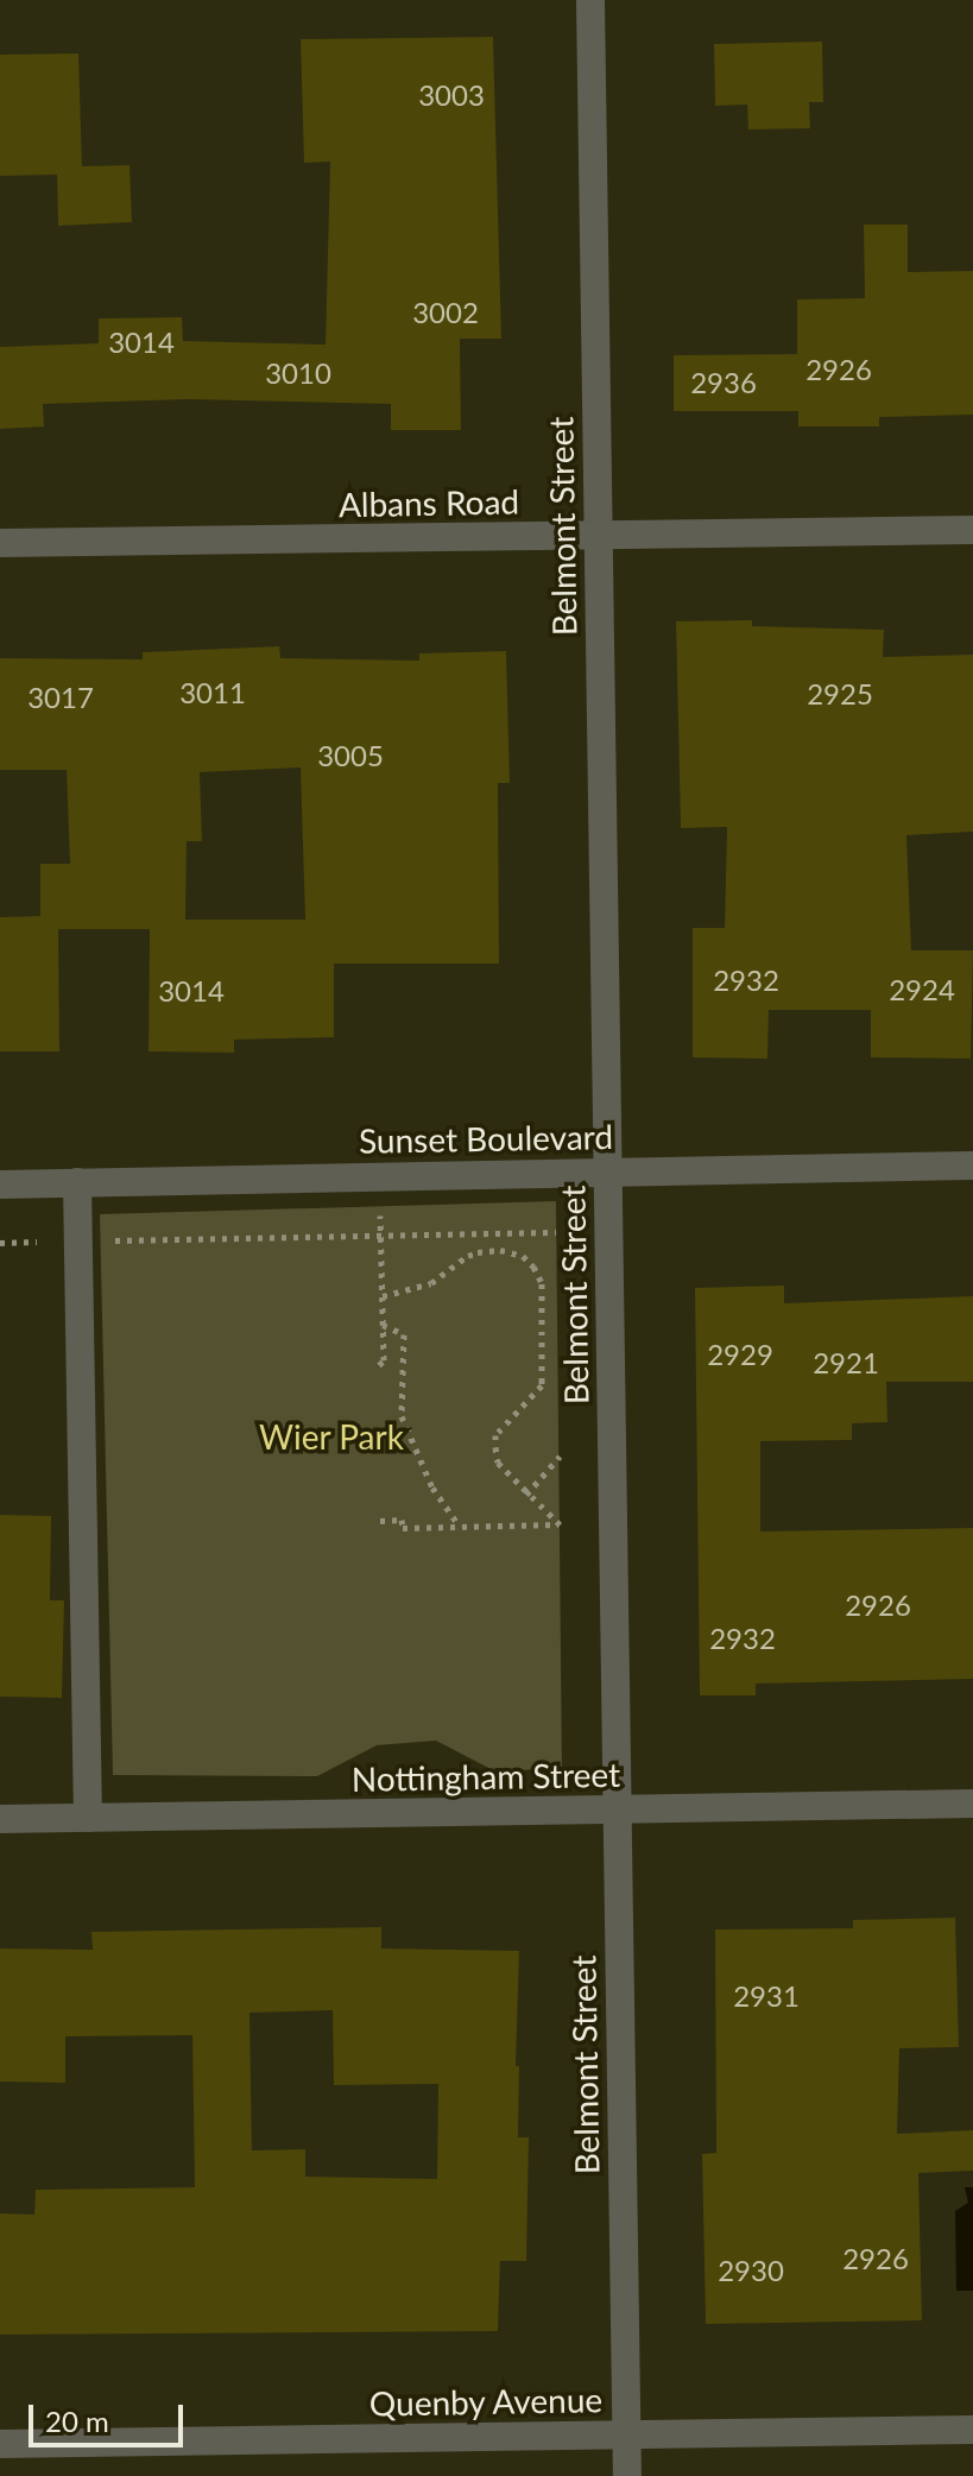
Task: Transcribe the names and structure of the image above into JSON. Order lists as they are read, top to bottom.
{
  "streets": {
    "street": [
      "Albans Road",
      "Belmont Street",
      "Sunset Boulevard",
      "Nottingham Street",
      "Quenby Avenue"
    ]
  },
  "crossings": [
    ["Albans Road", "Belmont Street"],
    ["Belmont Street", "Sunset Boulevard"],
    ["Belmont Street", "Nottingham Street"],
    ["Belmont Street", "Quenby Avenue"]
  ],
  "parks": ["Wier Park"],
  "house_numbers": [
    "3003",
    "3002",
    "3014",
    "2926",
    "3010",
    "2936",
    "3011",
    "2925",
    "3017",
    "3005",
    "2932",
    "2924",
    "3014",
    "2929",
    "2921",
    "2926",
    "2932",
    "2931",
    "2926",
    "2930"
  ],
  "scale_bar": "20 m"
}
